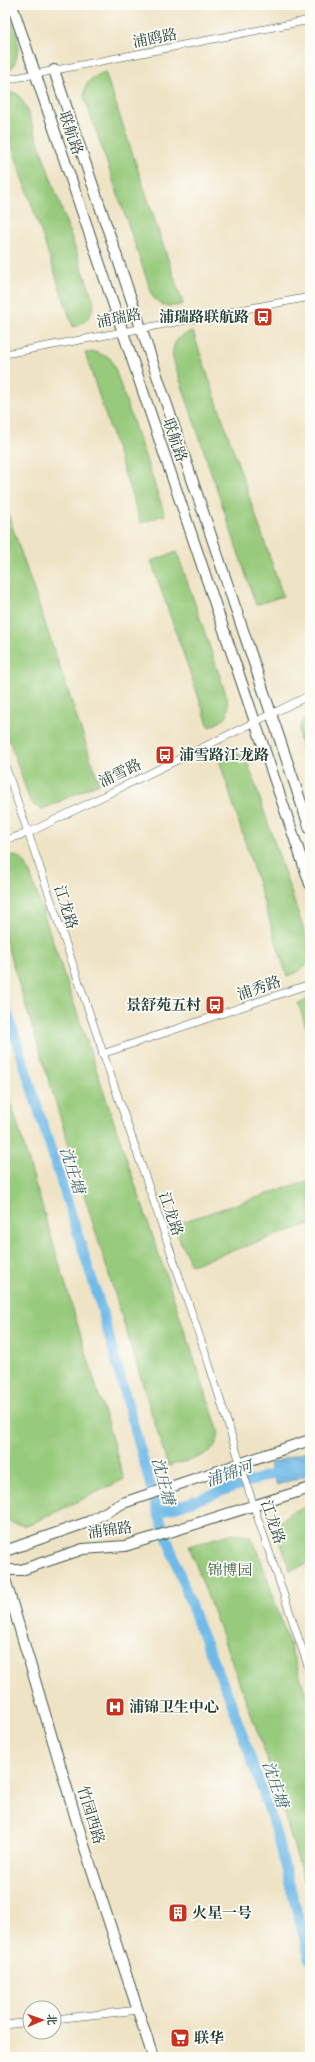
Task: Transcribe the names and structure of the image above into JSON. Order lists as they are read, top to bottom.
{
  "streets": {
    "street": [
      "浦鸥路",
      "联航路",
      "浦瑞路",
      "浦雪路",
      "江龙路",
      "浦秀路",
      "浦锦路",
      "竹园西路"
    ]
  },
  "crossings": [
    ["浦鸥路", "联航路"],
    ["联航路", "浦瑞路"],
    ["联航路", "浦雪路"],
    ["浦雪路", "江龙路"],
    ["江龙路", "浦秀路"],
    ["江龙路", "浦锦路"]
  ],
  "water": ["沈庄塘", "浦锦河"],
  "parks": ["锦博园"],
  "places": {
    "bus stop": ["浦瑞路联航路", "浦雪路江龙路", "景舒苑五村"],
    "hospital": ["浦锦卫生中心"],
    "building": ["火星一号"],
    "supermarket": ["联华"]
  },
  "north": "right"
}
